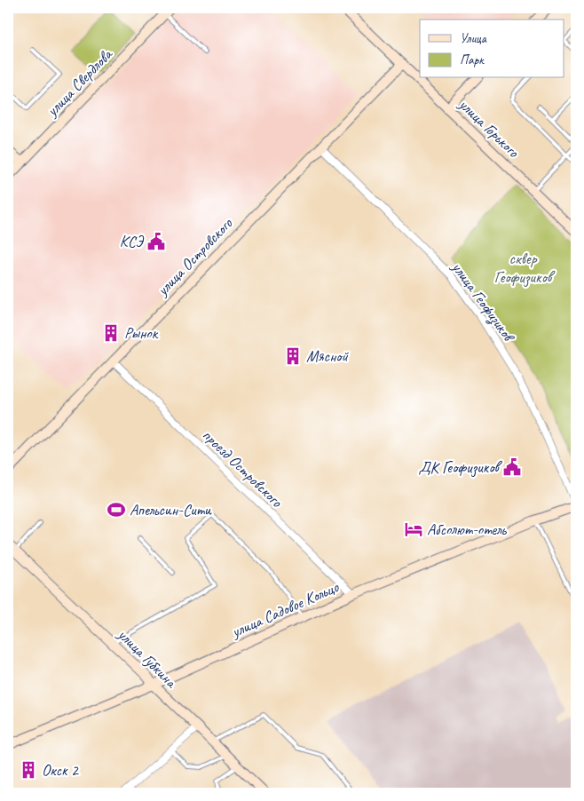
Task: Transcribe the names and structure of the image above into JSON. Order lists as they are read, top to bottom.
{
  "streets": {
    "street": [
      "улица Свердлова",
      "улица Горького",
      "улица Островского",
      "улица Геофизиков",
      "проезд Островского",
      "улица Садовое Кольцо",
      "улица Губкина"
    ]
  },
  "crossings": [
    ["улица Горького", "улица Островского"],
    ["улица Островского", "улица Геофизиков"],
    ["улица Островского", "проезд Островского"],
    ["улица Геофизиков", "улица Садовое Кольцо"],
    ["проезд Островского", "улица Садовое Кольцо"],
    ["улица Садовое Кольцо", "улица Губкина"]
  ],
  "parks": ["cквер Геофизиков"],
  "places": {
    "public building": ["КСЭ", "ДК Геофизиков"],
    "building": ["Рынок", "Мясной", "Окск 2"],
    "sports": ["Апельсин-Сити"],
    "hotel": ["Абсолют-отель"]
  },
  "legend": ["Улица", "Парк"]
}
